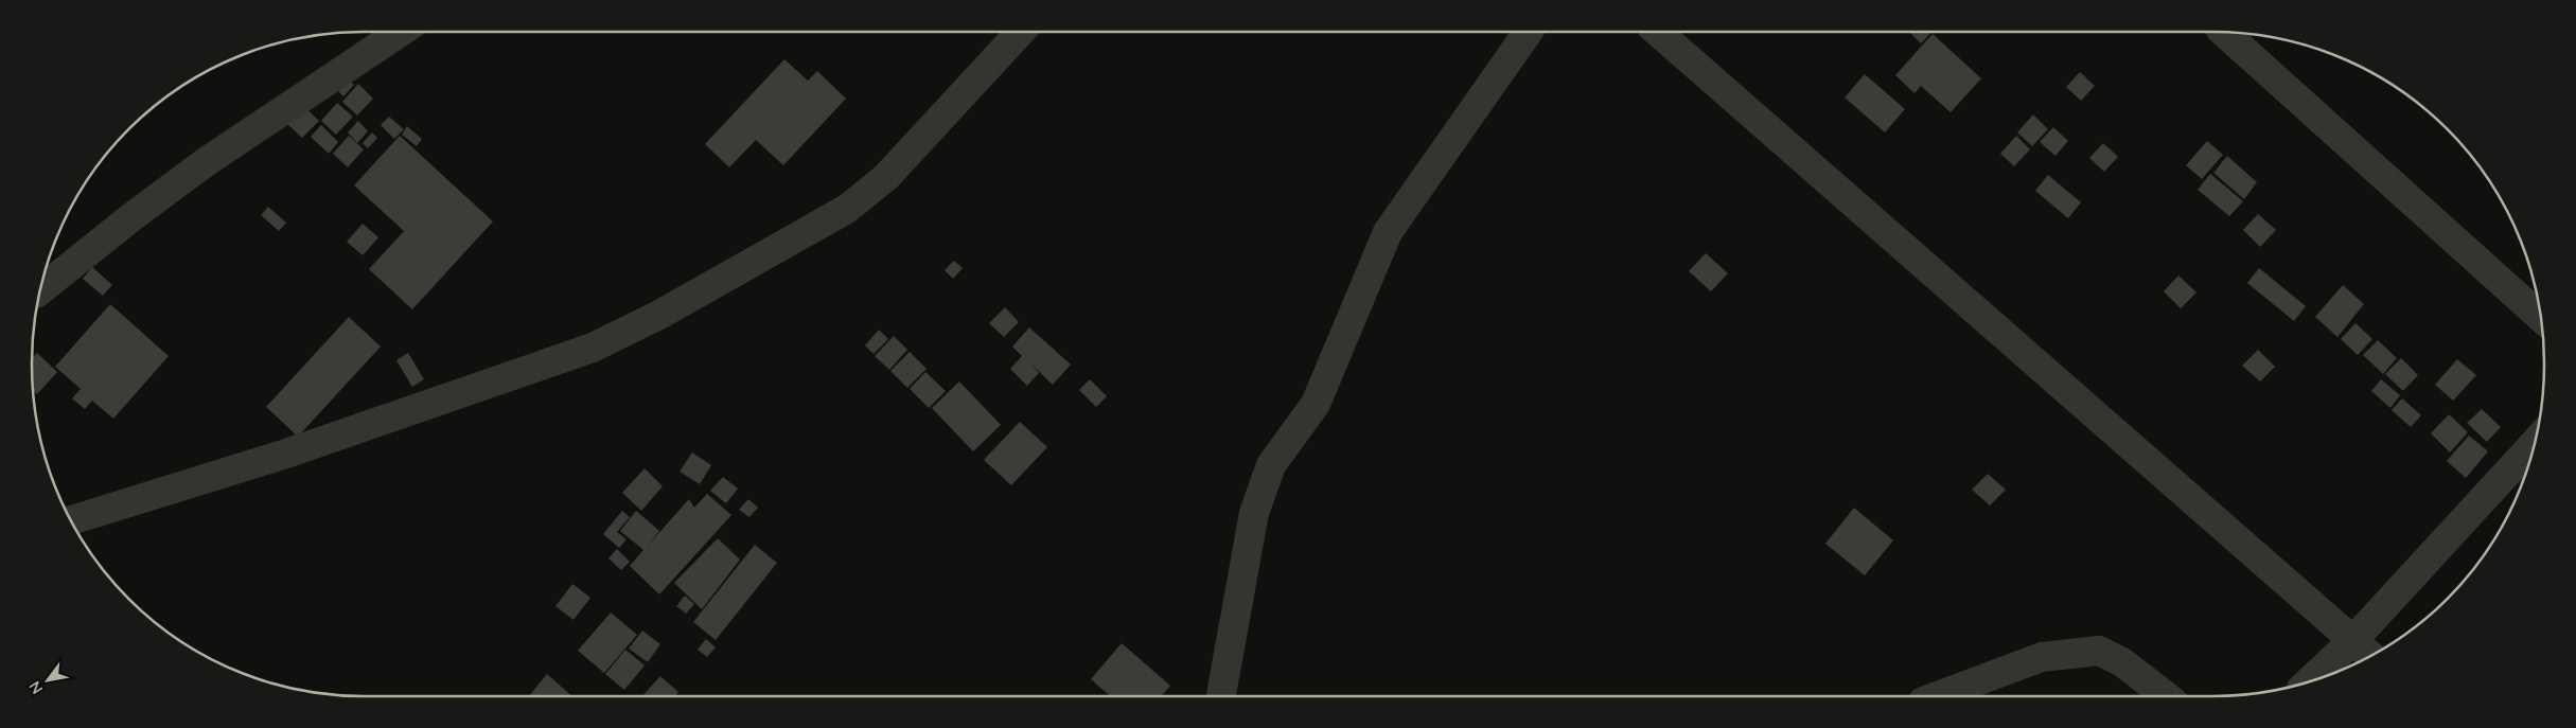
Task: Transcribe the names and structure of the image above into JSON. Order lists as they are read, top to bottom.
{
  "north": "bottom left"
}
